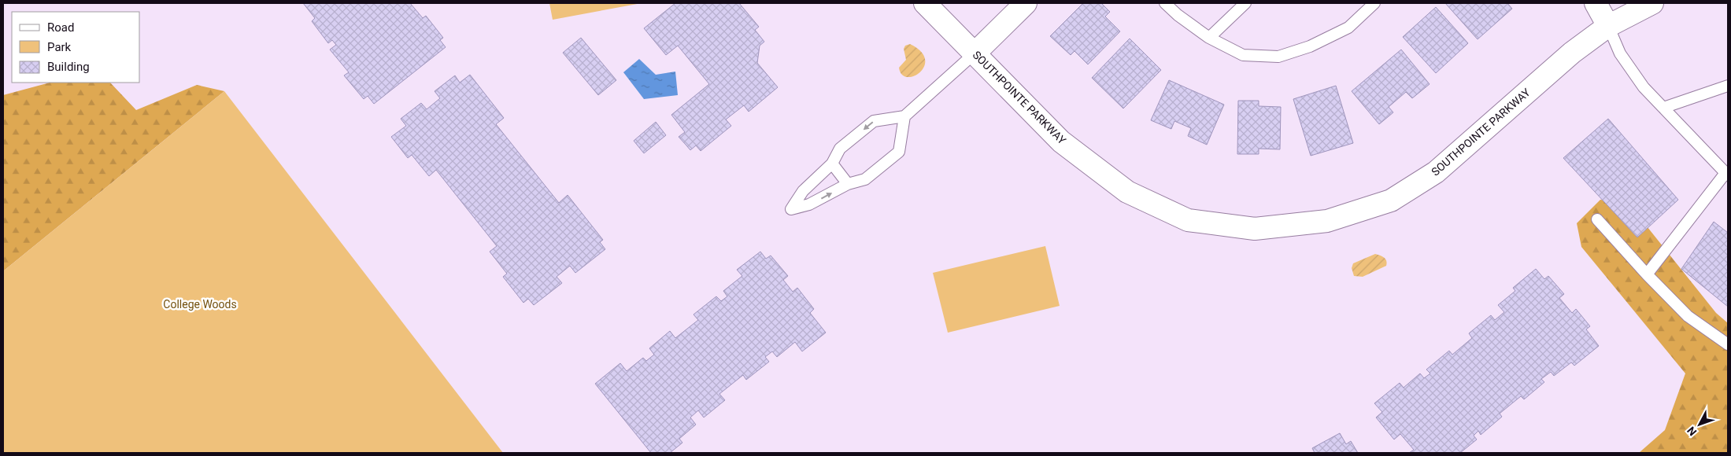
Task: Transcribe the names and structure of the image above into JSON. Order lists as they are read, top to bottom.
{
  "streets": {
    "street": ["SOUTHPOINTE PARKWAY"]
  },
  "parks": ["College Woods"],
  "legend": ["Road", "Park", "Building"],
  "north": "bottom left"
}
